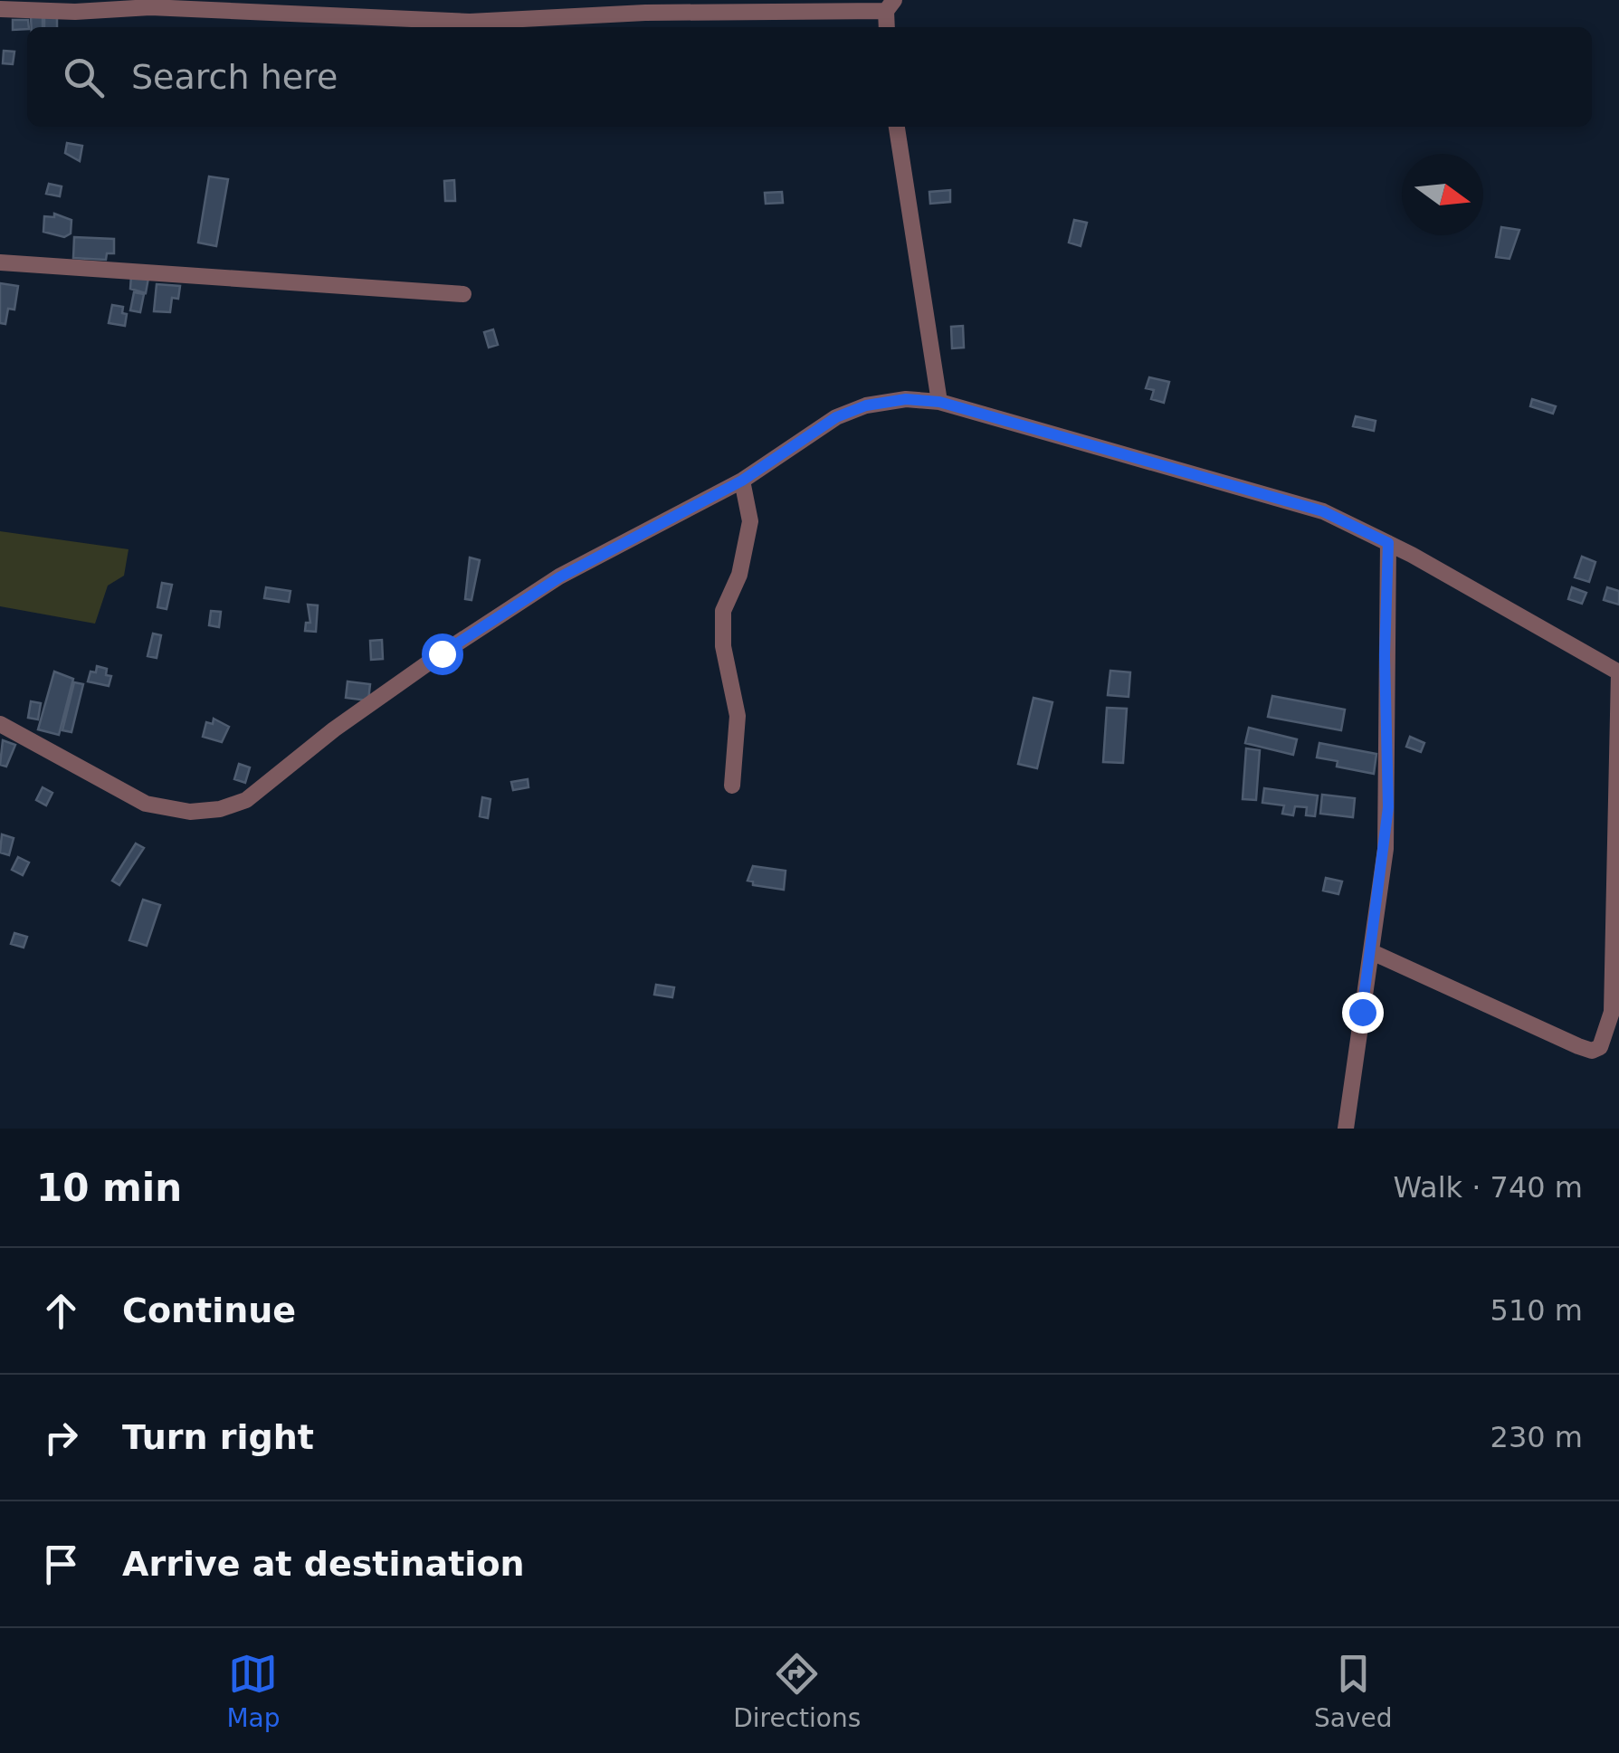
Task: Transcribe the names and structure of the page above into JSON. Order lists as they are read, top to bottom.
{
  "north": "right",
  "page": {
    "search": "Search here",
    "heading": ["10 min", "Walk · 740 m"],
    "list": [
      ["Continue", "510 m"],
      ["Turn right", "230 m"],
      "Arrive at destination"
    ],
    "nav": ["Map", "Directions", "Saved"]
  }
}
